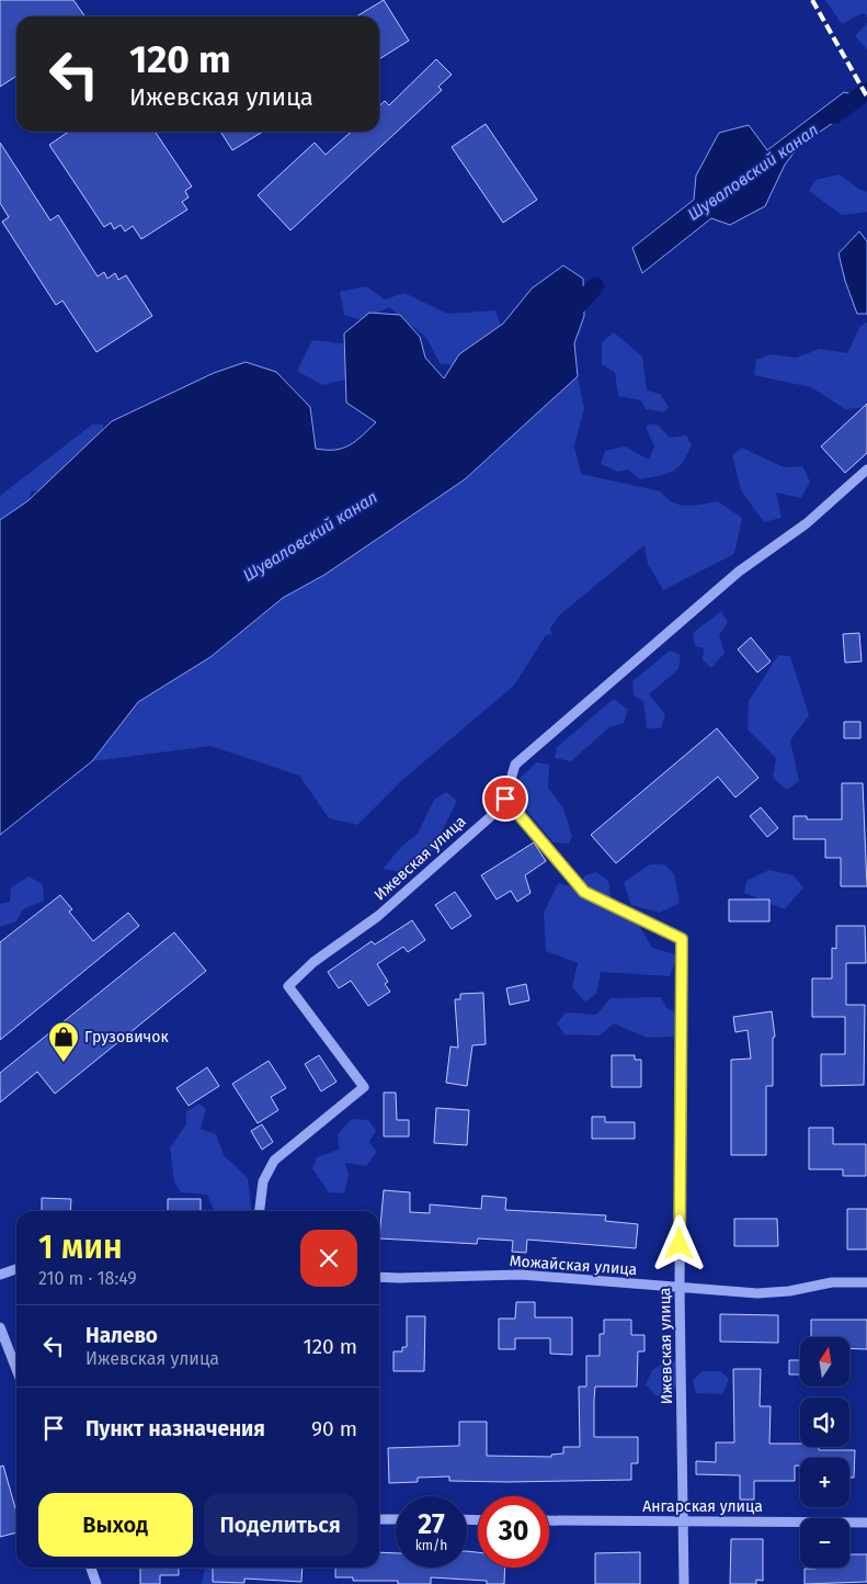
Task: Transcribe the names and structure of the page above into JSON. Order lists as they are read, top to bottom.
{
  "streets": {
    "street": ["Ижевская улица", "Можайская улица", "Ангарская улица"]
  },
  "crossings": [
    ["Ижевская улица", "Можайская улица"],
    ["Ижевская улица", "Ангарская улица"]
  ],
  "water": ["Шуваловский канал"],
  "places": {
    "shop": ["Грузовичок"]
  },
  "north": "top",
  "page": {
    "turn": ["120 m", "Ижевская улица"],
    "heading": ["1 мин", "210 m · 18:49"],
    "list": [
      {
        "name": "Налево",
        "note": "Ижевская улица",
        "value": "120 m"
      },
      {
        "name": "Пункт назначения",
        "value": "90 m"
      }
    ],
    "map_buttons": ["+", "−"],
    "buttons": ["Выход", "Поделиться"],
    "speed": "27 km/h",
    "limit": "30"
  }
}
